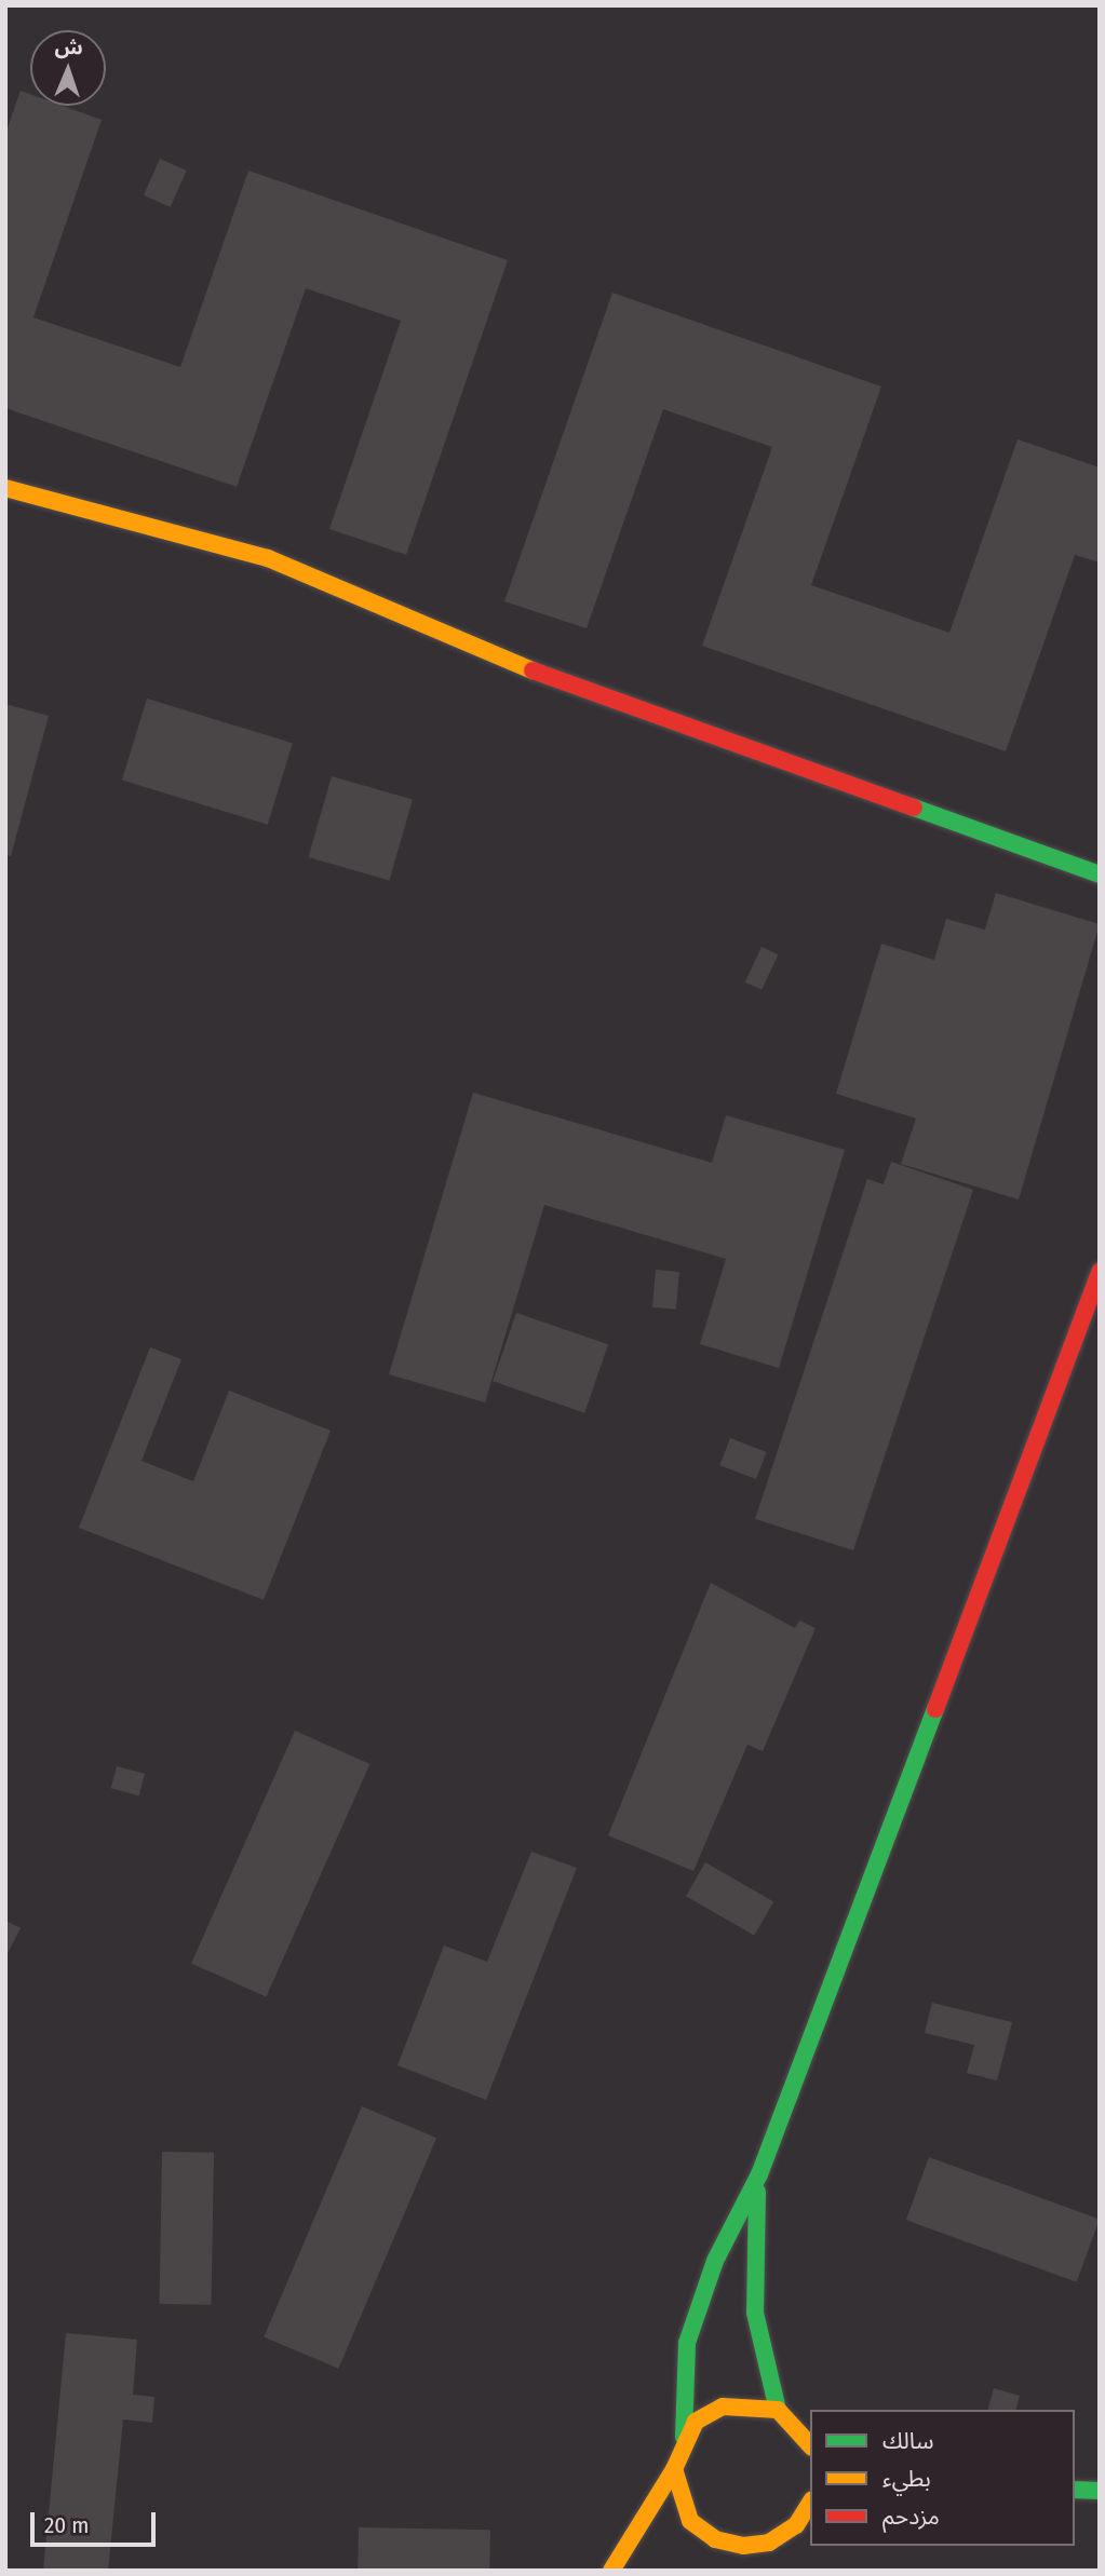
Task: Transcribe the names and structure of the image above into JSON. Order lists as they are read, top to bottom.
{
  "legend": ["سالك", "بطيء", "مزدحم"],
  "scale_bar": "20 m",
  "north": "top"
}
